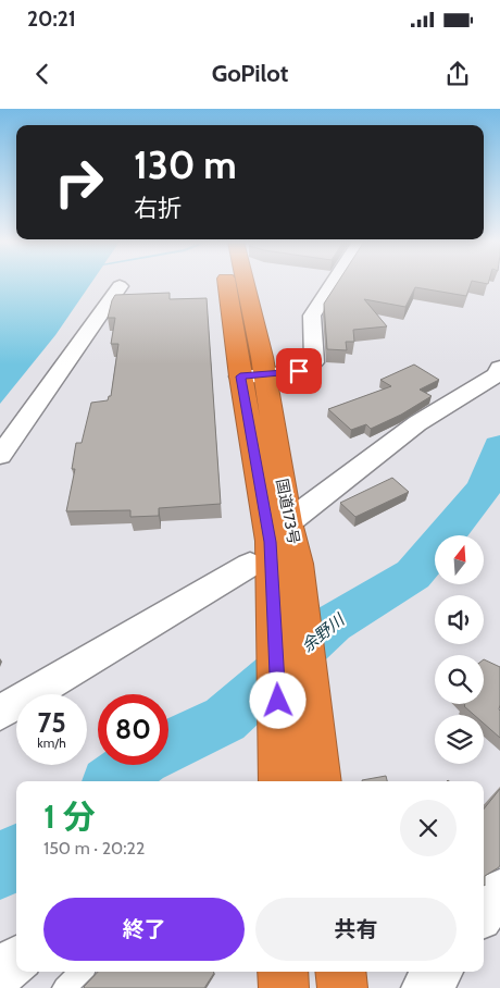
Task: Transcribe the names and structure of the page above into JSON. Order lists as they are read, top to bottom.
{
  "streets": {
    "highway": ["国道173号"]
  },
  "water": ["余野川"],
  "north": "top",
  "page": {
    "status": "20:21",
    "header": "GoPilot",
    "turn": ["130 m", "右折"],
    "speed": "75 km/h",
    "limit": "80",
    "heading": ["1 分", "150 m · 20:22"],
    "buttons": ["終了", "共有"]
  }
}
